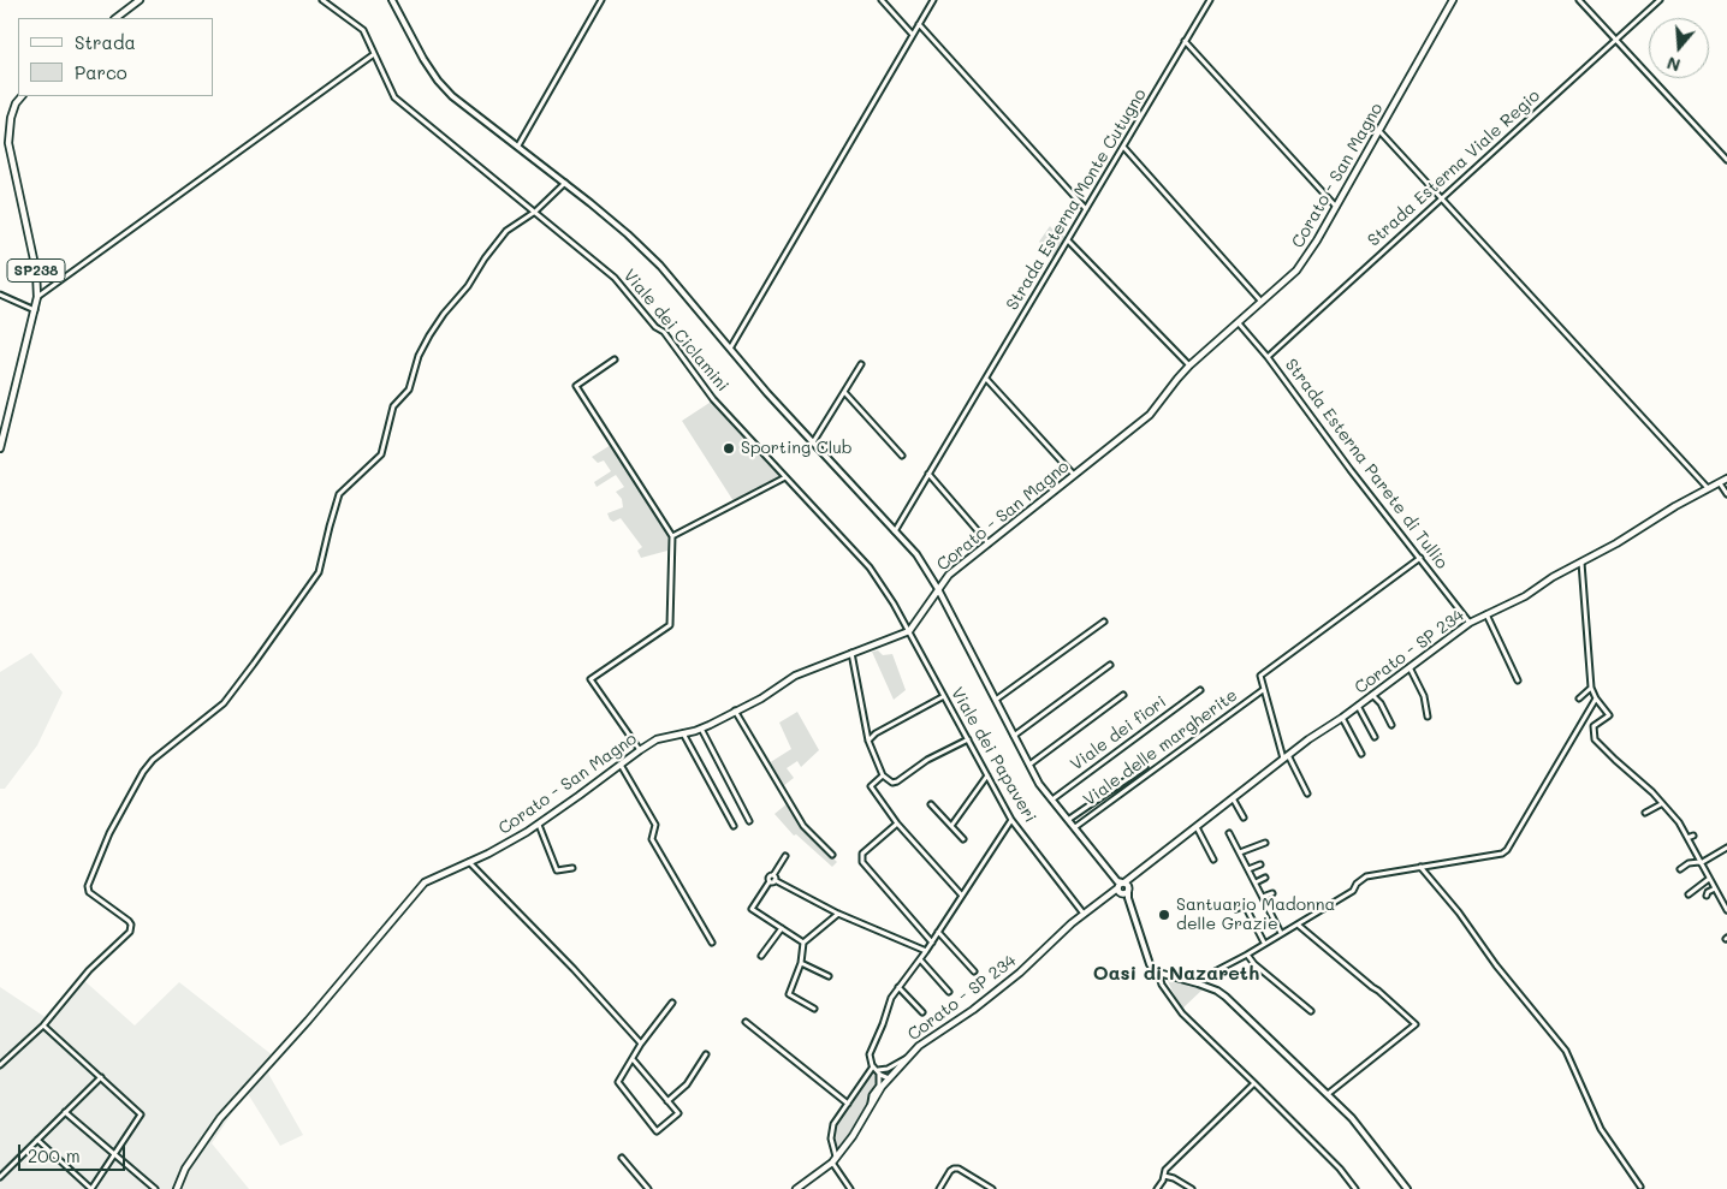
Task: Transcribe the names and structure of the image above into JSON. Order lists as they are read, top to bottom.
{
  "streets": {
    "main road": ["Corato - San Magno", "SP238", "Corato - SP 234"],
    "street": [
      "Strada Esterna Viale Regio",
      "Strada Esterna Monte Cutugno",
      "Viale dei Ciclamini",
      "Strada Esterna Parete di Tullio",
      "Viale dei fiori",
      "Viale delle margherite",
      "Viale dei Papaveri"
    ]
  },
  "crossings": [
    ["Strada Esterna Viale Regio", "Strada Esterna Parete di Tullio"],
    ["Corato - San Magno", "Viale dei Ciclamini"],
    ["Corato - San Magno", "Strada Esterna Parete di Tullio"],
    ["Corato - San Magno", "Viale dei Papaveri"],
    ["Viale dei Ciclamini", "Viale dei Papaveri"],
    ["Strada Esterna Parete di Tullio", "Corato - SP 234"],
    ["Corato - SP 234", "Viale dei Papaveri"]
  ],
  "districts": ["Oasi di Nazareth"],
  "places": ["Sporting Club", "Santuario Madonna delle Grazie"],
  "legend": ["Strada", "Parco"],
  "scale_bar": "200 m",
  "north": "bottom"
}
